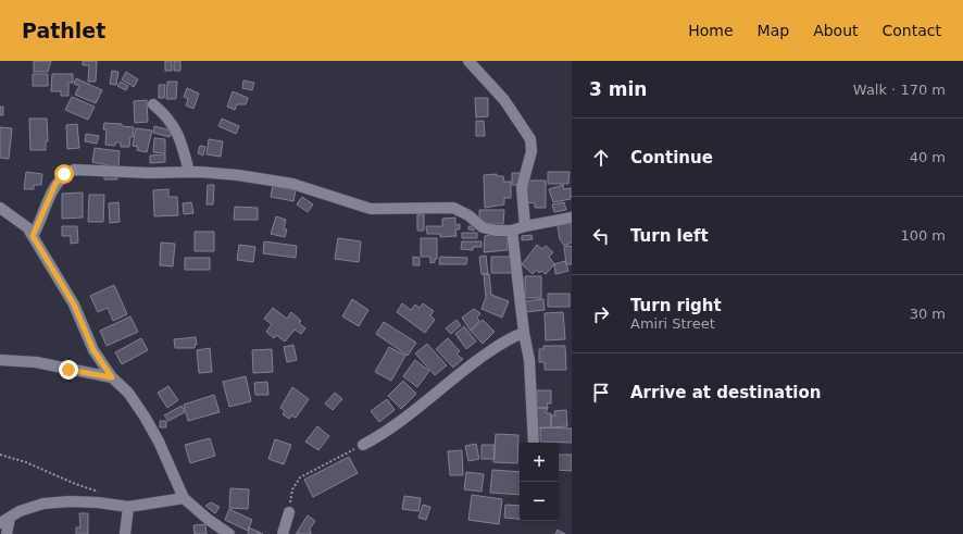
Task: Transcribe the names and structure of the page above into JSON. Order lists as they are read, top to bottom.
{
  "page": {
    "header": "Pathlet",
    "nav": [
      "Home",
      "Map",
      "About",
      "Contact"
    ],
    "heading": ["3 min", "Walk · 170 m"],
    "list": [
      ["Continue", "40 m"],
      ["Turn left", "100 m"],
      ["Turn right", "Amiri Street", "30 m"],
      "Arrive at destination"
    ],
    "map_buttons": ["+", "−"]
  }
}
